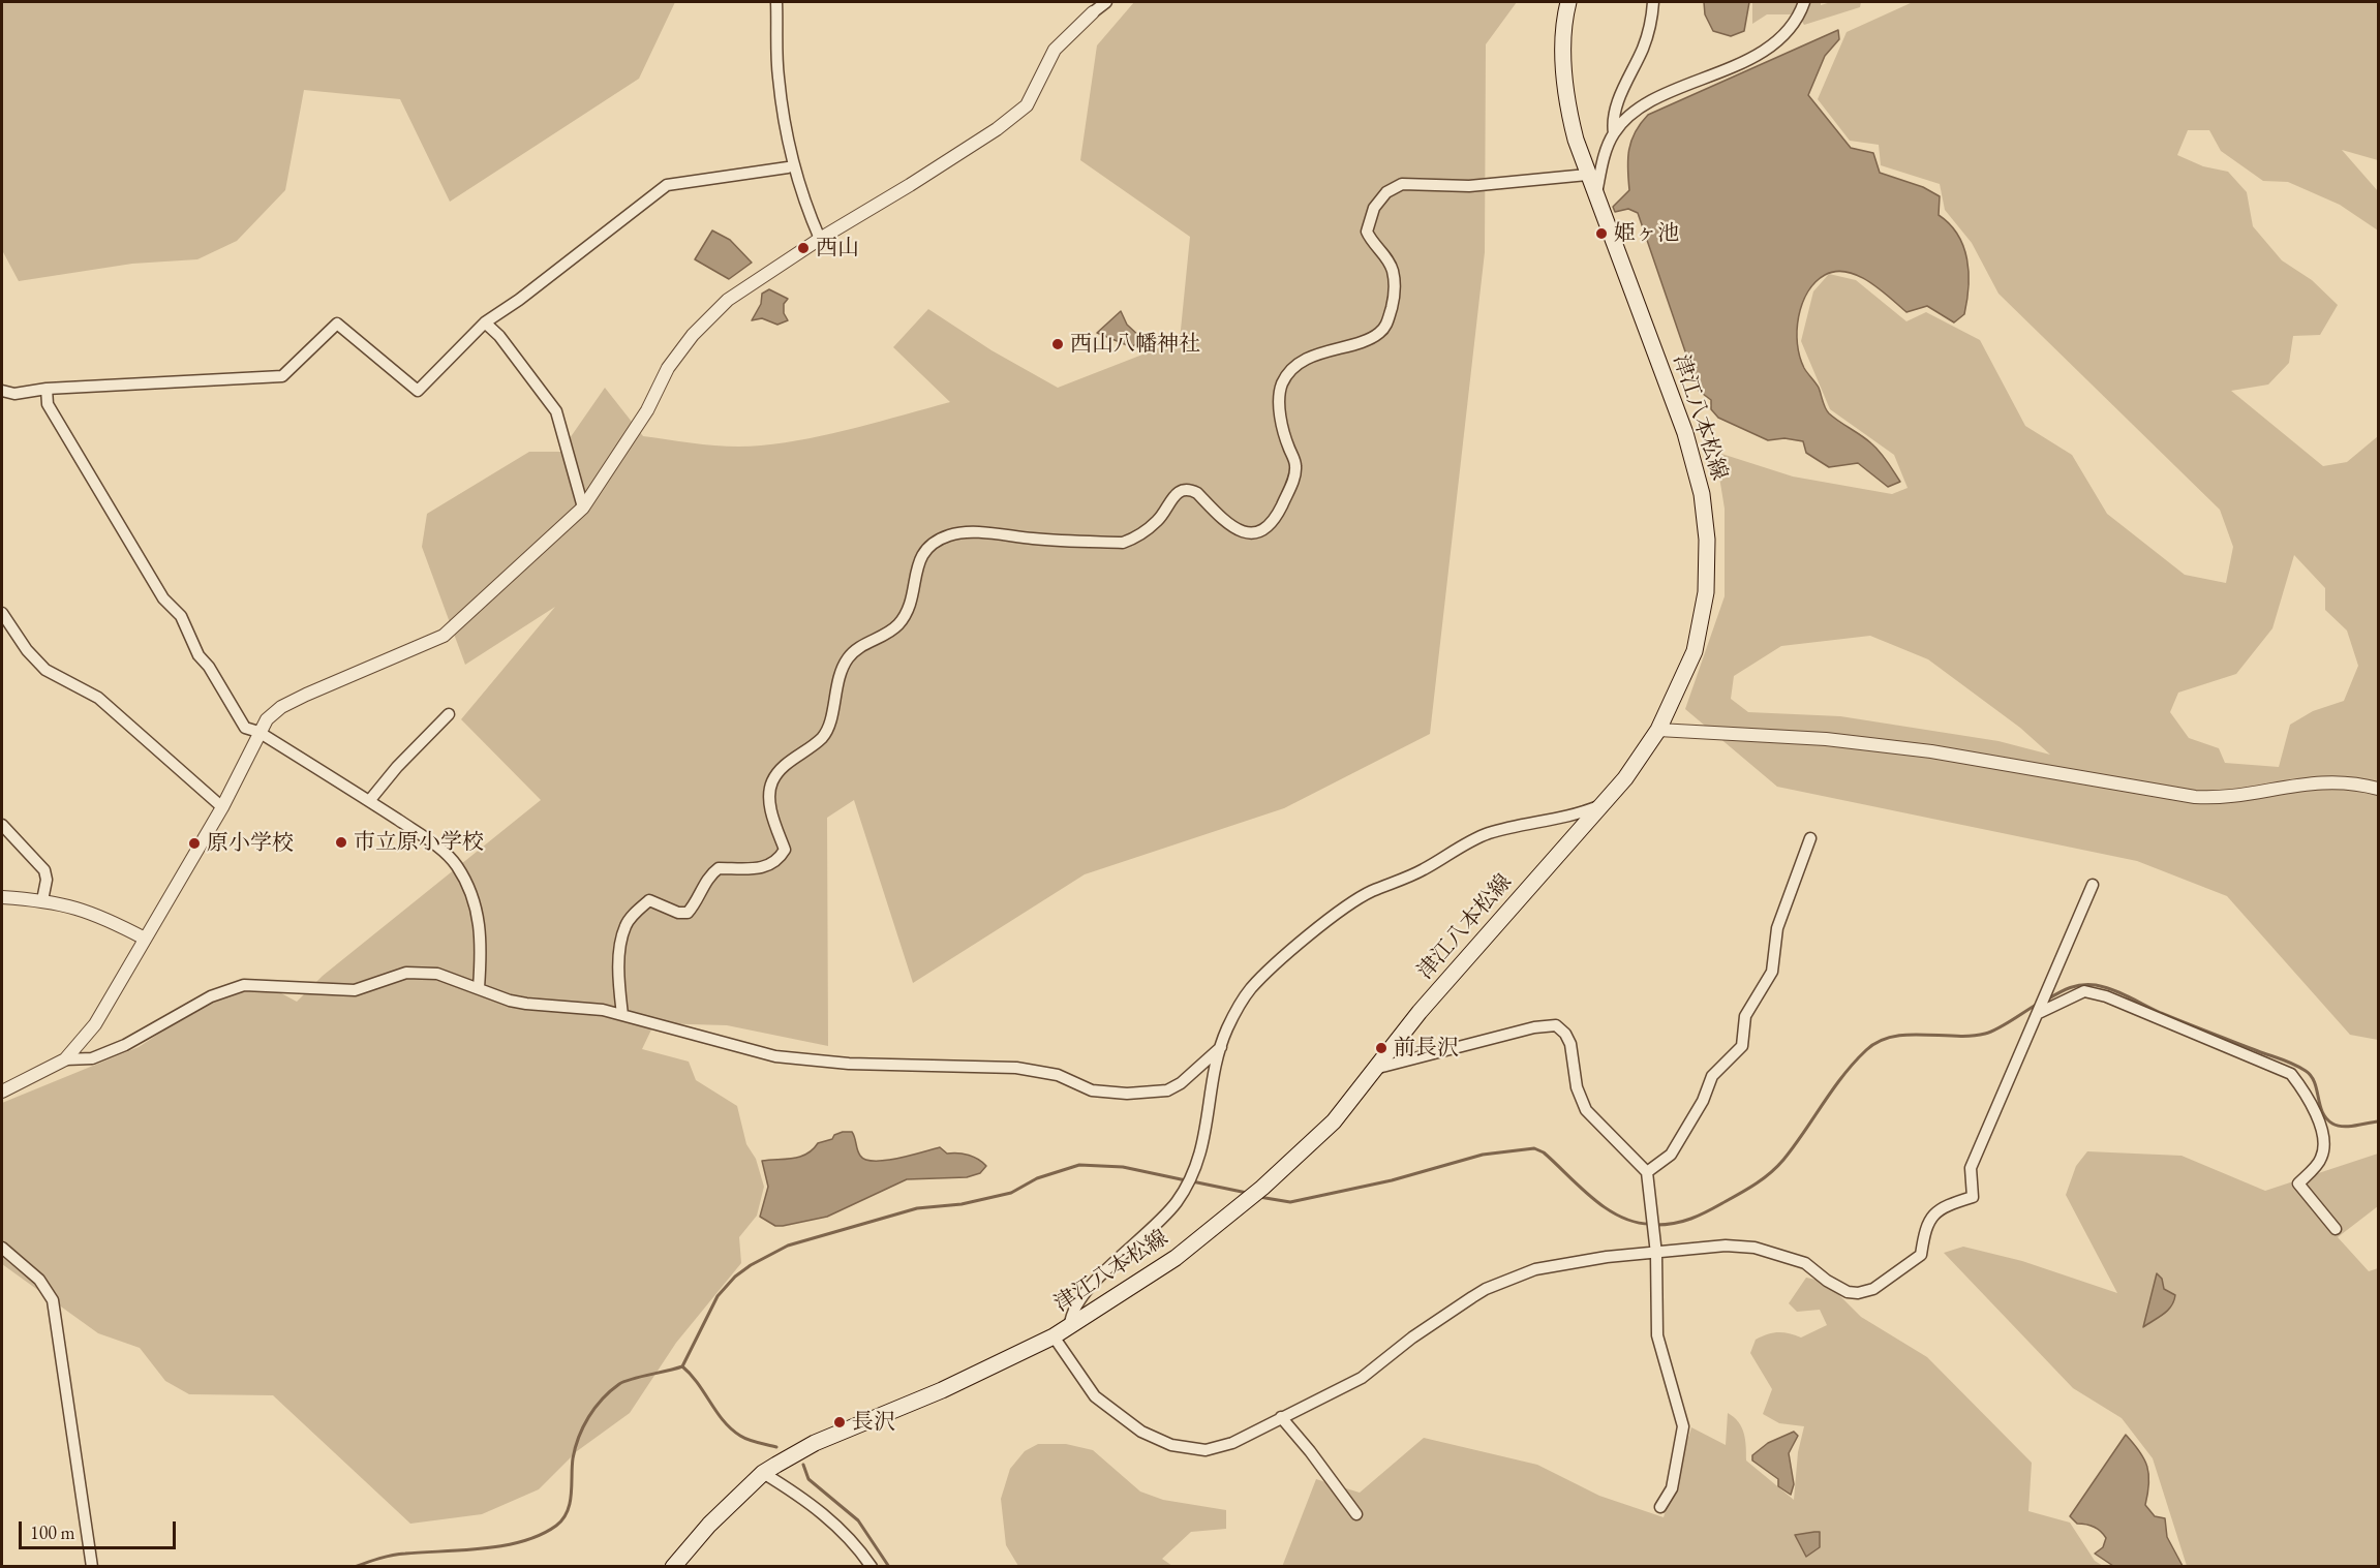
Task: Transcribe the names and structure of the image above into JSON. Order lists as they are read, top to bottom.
{
  "streets": {
    "main road": ["津江八本松線"]
  },
  "places": [
    "姫ヶ池",
    "西山",
    "西山八幡神社",
    "市立原小学校",
    "原小学校",
    "前長沢",
    "長沢"
  ],
  "scale_bar": "100 m"
}
